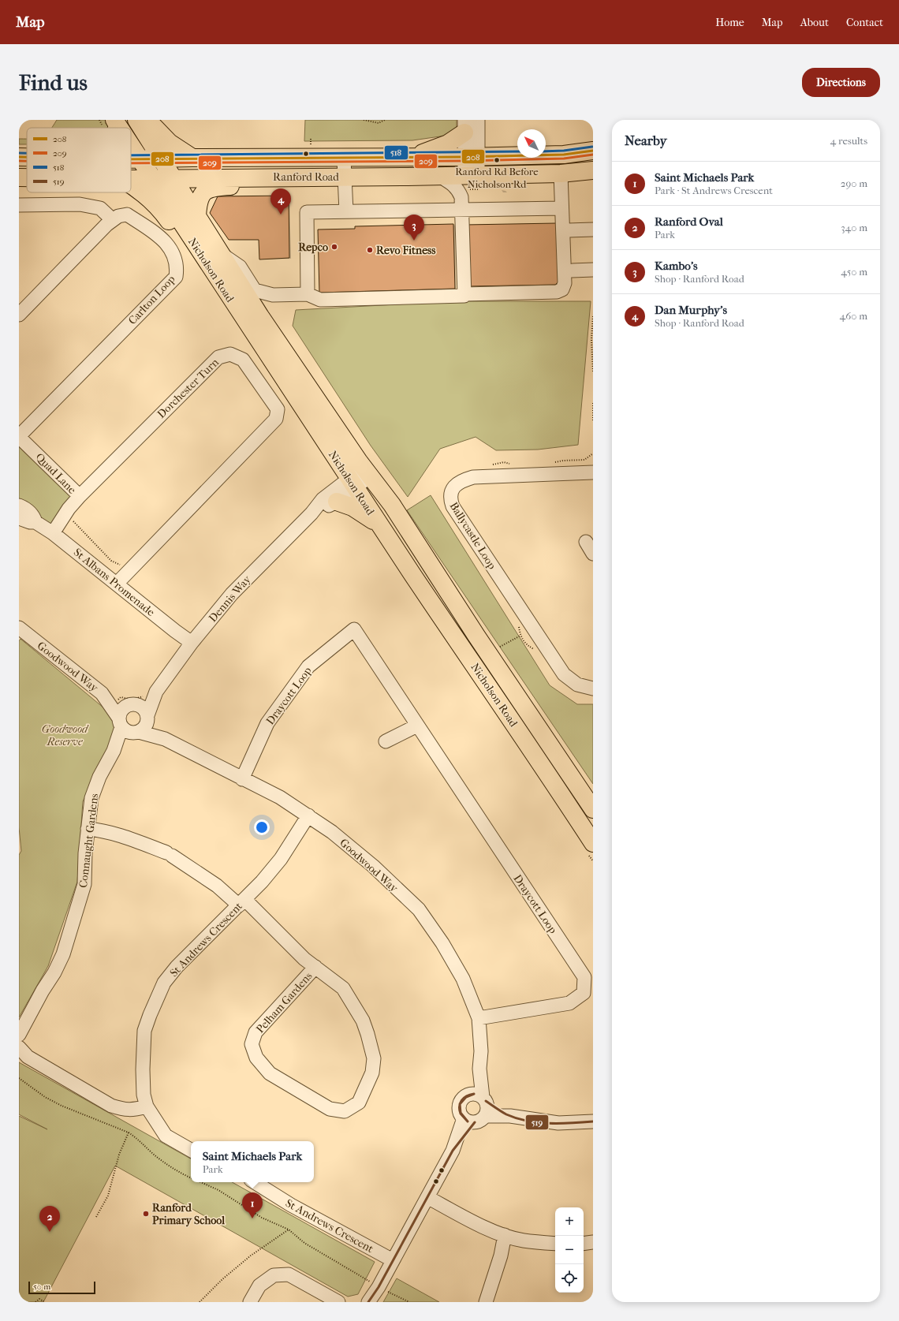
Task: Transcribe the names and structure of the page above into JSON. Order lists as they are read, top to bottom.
{
  "streets": {
    "main road": ["Ranford Road", "Nicholson Road"],
    "street": [
      "Carlton Loop",
      "Dorchester Turn",
      "Quad Lane",
      "Ballycastle Loop",
      "St Albans Promenade",
      "Dennis Way",
      "Goodwood Way",
      "Draycott Loop",
      "Connaught Gardens",
      "St Andrews Crescent",
      "Pelham Gardens"
    ]
  },
  "crossings": [
    ["Ranford Road", "Nicholson Road"],
    ["Nicholson Road", "Dennis Way"],
    ["Carlton Loop", "Quad Lane"],
    ["Dorchester Turn", "Quad Lane"],
    ["Dorchester Turn", "St Albans Promenade"],
    ["St Albans Promenade", "Dennis Way"],
    ["Dennis Way", "Goodwood Way"],
    ["Dennis Way", "Connaught Gardens"],
    ["Goodwood Way", "Draycott Loop"],
    ["Goodwood Way", "Connaught Gardens"],
    ["Goodwood Way", "St Andrews Crescent"],
    ["Connaught Gardens", "Pelham Gardens"],
    ["St Andrews Crescent", "Pelham Gardens"]
  ],
  "parks": ["Goodwood Reserve"],
  "places": [
    "Ranford Rd Before Nicholson Rd",
    "Repco",
    "Revo Fitness",
    "Ranford Primary School"
  ],
  "lines": [
    "transit line 518",
    "transit line 208",
    "transit line 209",
    "transit line 519"
  ],
  "legend": [
    "208",
    "209",
    "518",
    "519"
  ],
  "scale_bar": "50 m",
  "north": "top left",
  "page": {
    "header": "Map",
    "nav": [
      "Home",
      "Map",
      "About",
      "Contact"
    ],
    "buttons": "Directions",
    "title": "Find us",
    "heading": ["Nearby", "4 results"],
    "list": [
      {
        "mark": "1",
        "name": "Saint Michaels Park",
        "note": "Park · St Andrews Crescent",
        "value": "290 m"
      },
      {
        "mark": "2",
        "name": "Ranford Oval",
        "note": "Park",
        "value": "340 m"
      },
      {
        "mark": "3",
        "name": "Kambo’s",
        "note": "Shop · Ranford Road",
        "value": "450 m"
      },
      {
        "mark": "4",
        "name": "Dan Murphy's",
        "note": "Shop · Ranford Road",
        "value": "460 m"
      }
    ],
    "pins": [
      "4",
      "3",
      "1",
      "2"
    ],
    "popup": ["Saint Michaels Park", "Park"],
    "map_buttons": ["+", "−"],
    "scale": "50 m"
  }
}
